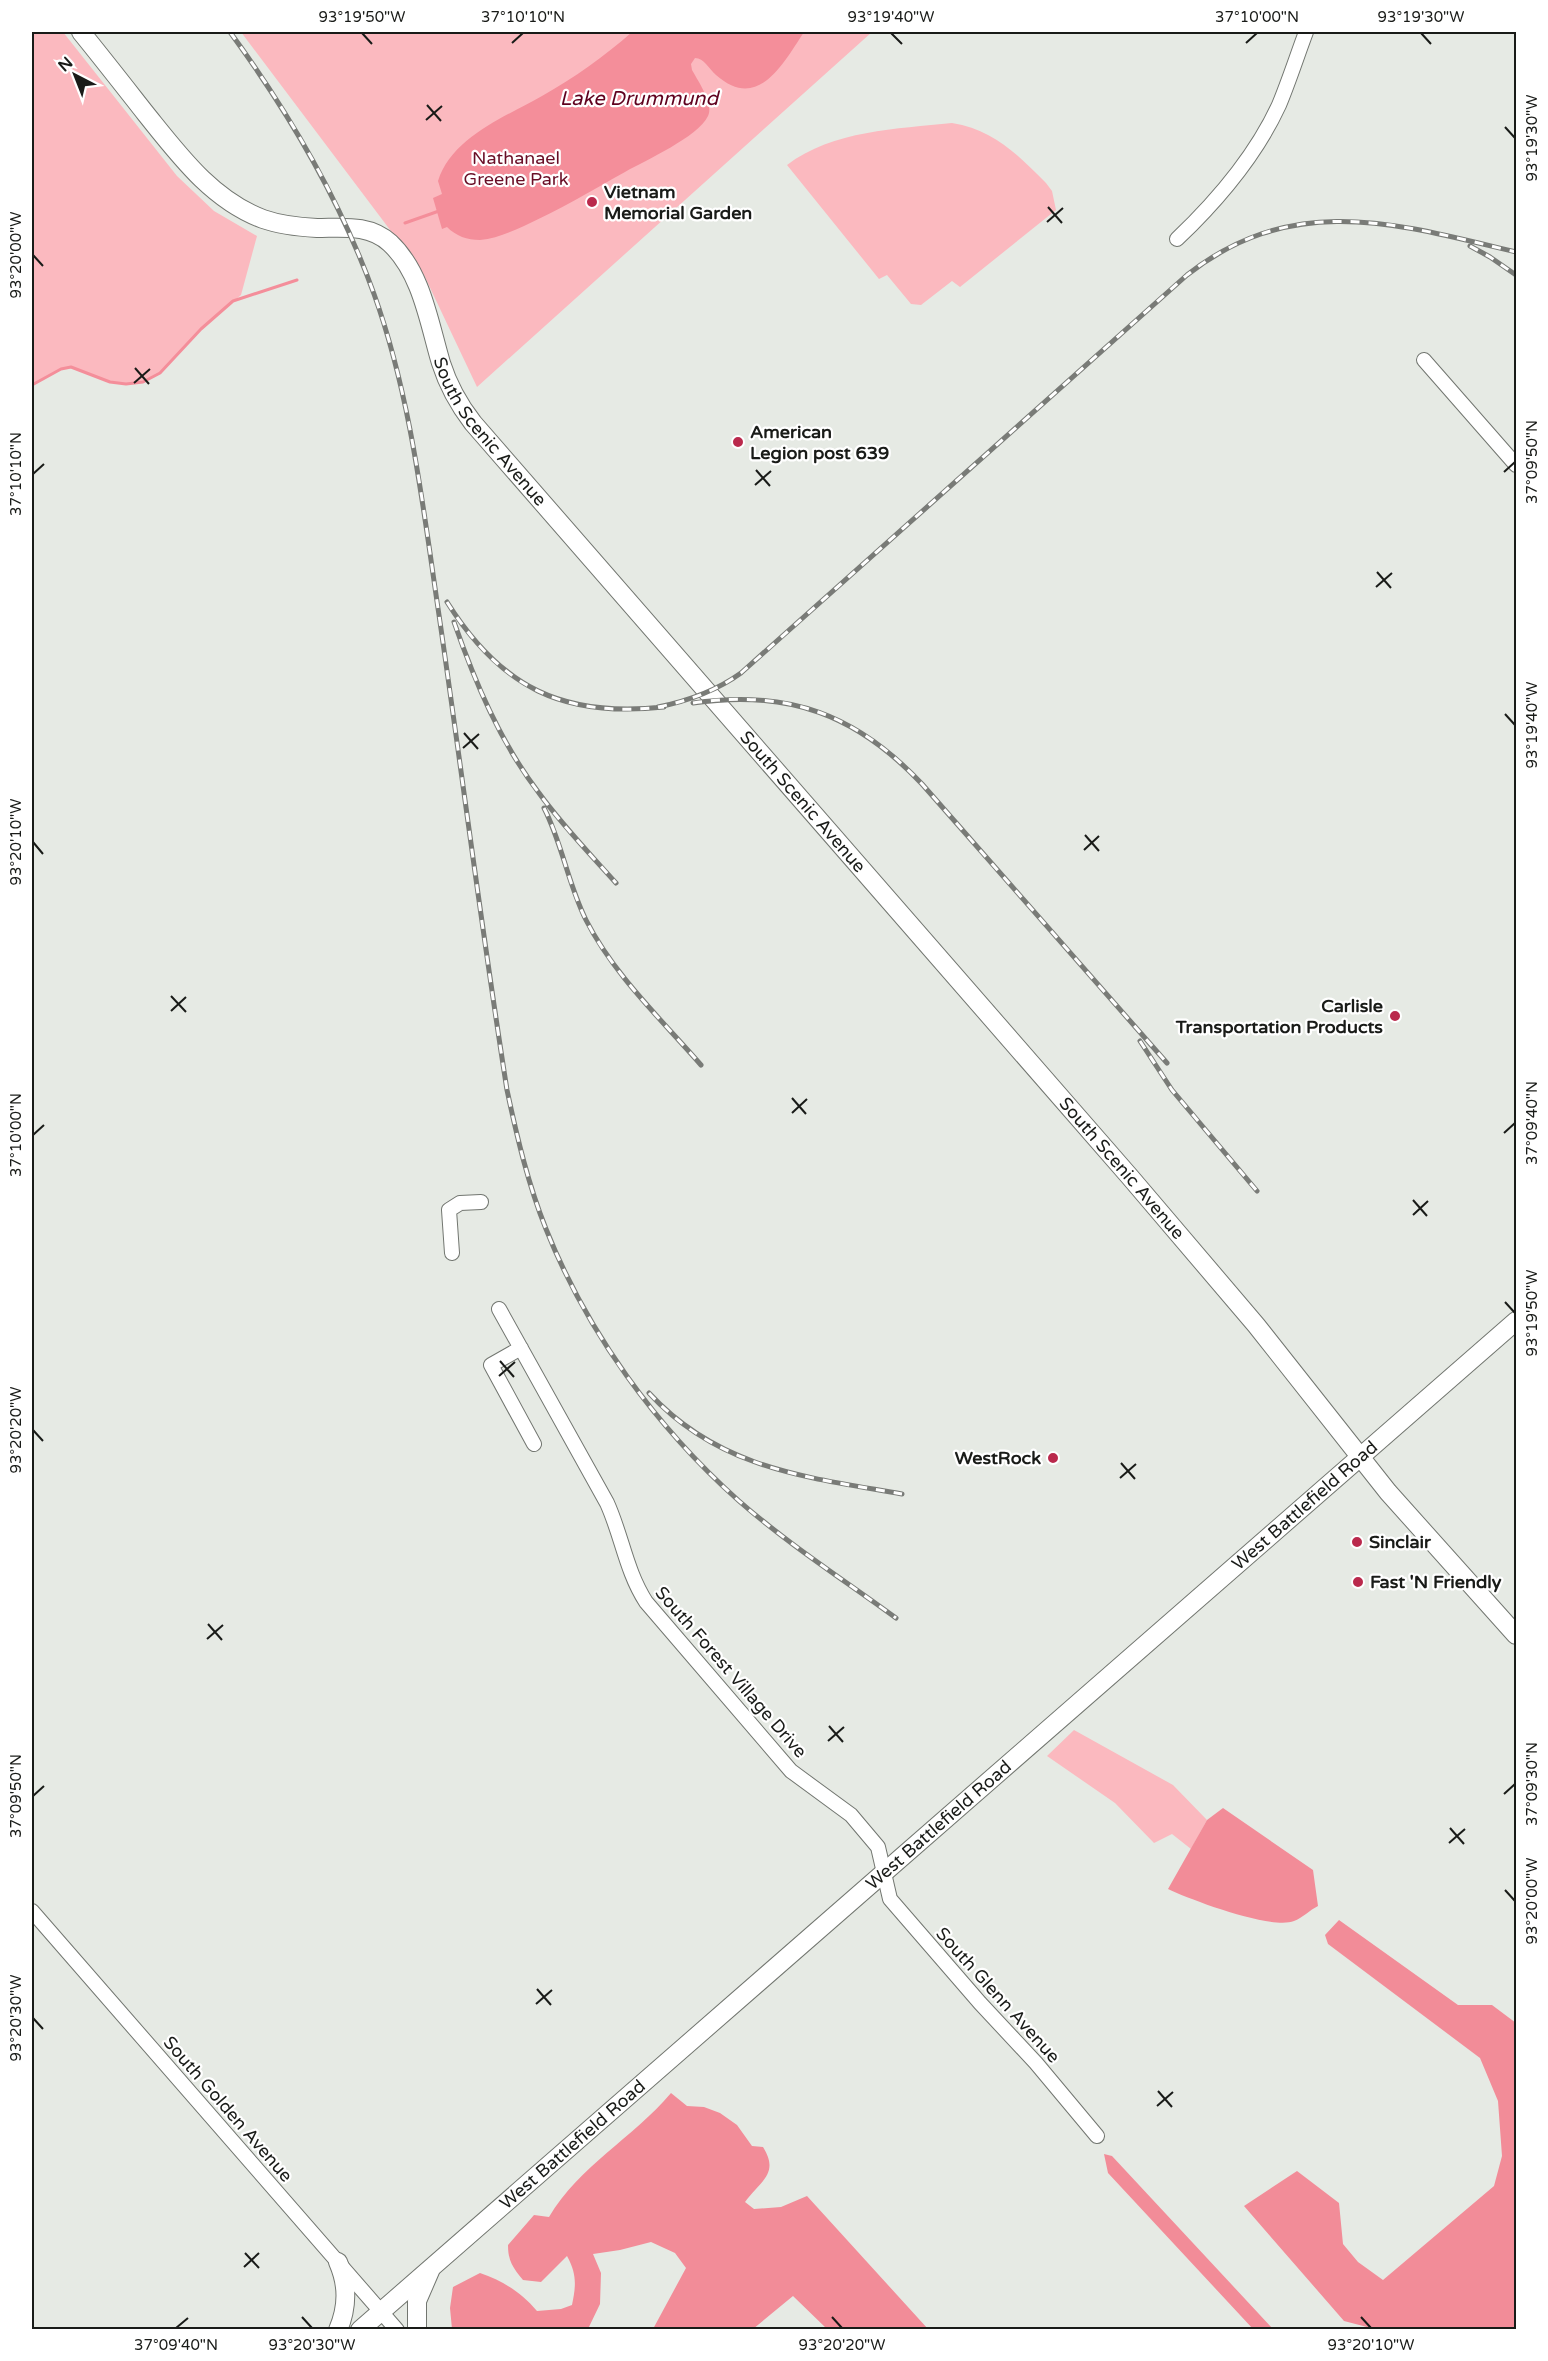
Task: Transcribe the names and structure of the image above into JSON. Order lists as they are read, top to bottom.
{
  "streets": {
    "main road": ["South Scenic Avenue", "West Battlefield Road"],
    "street": ["South Forest Village Drive", "South Glenn Avenue", "South Golden Avenue"]
  },
  "crossings": [
    ["South Scenic Avenue", "West Battlefield Road"],
    ["West Battlefield Road", "South Forest Village Drive"],
    ["West Battlefield Road", "South Glenn Avenue"],
    ["West Battlefield Road", "South Golden Avenue"],
    ["South Forest Village Drive", "South Glenn Avenue"]
  ],
  "water": ["Lake Drummund"],
  "parks": ["Nathanael Greene Park"],
  "places": [
    "Vietnam Memorial Garden",
    "American Legion post 639",
    "Carlisle Transportation Products",
    "WestRock",
    "Sinclair",
    "Fast 'N Friendly"
  ],
  "north": "top left",
  "coordinates": [
    "93°19'50\"W",
    "37°10'10\"N",
    "93°19'40\"W",
    "37°10'00\"N",
    "93°19'30\"W",
    "93°20'00\"W",
    "37°09'50\"N",
    "93°20'10\"W",
    "37°09'40\"N",
    "93°20'20\"W",
    "37°09'30\"N",
    "93°20'30\"W"
  ]
}
